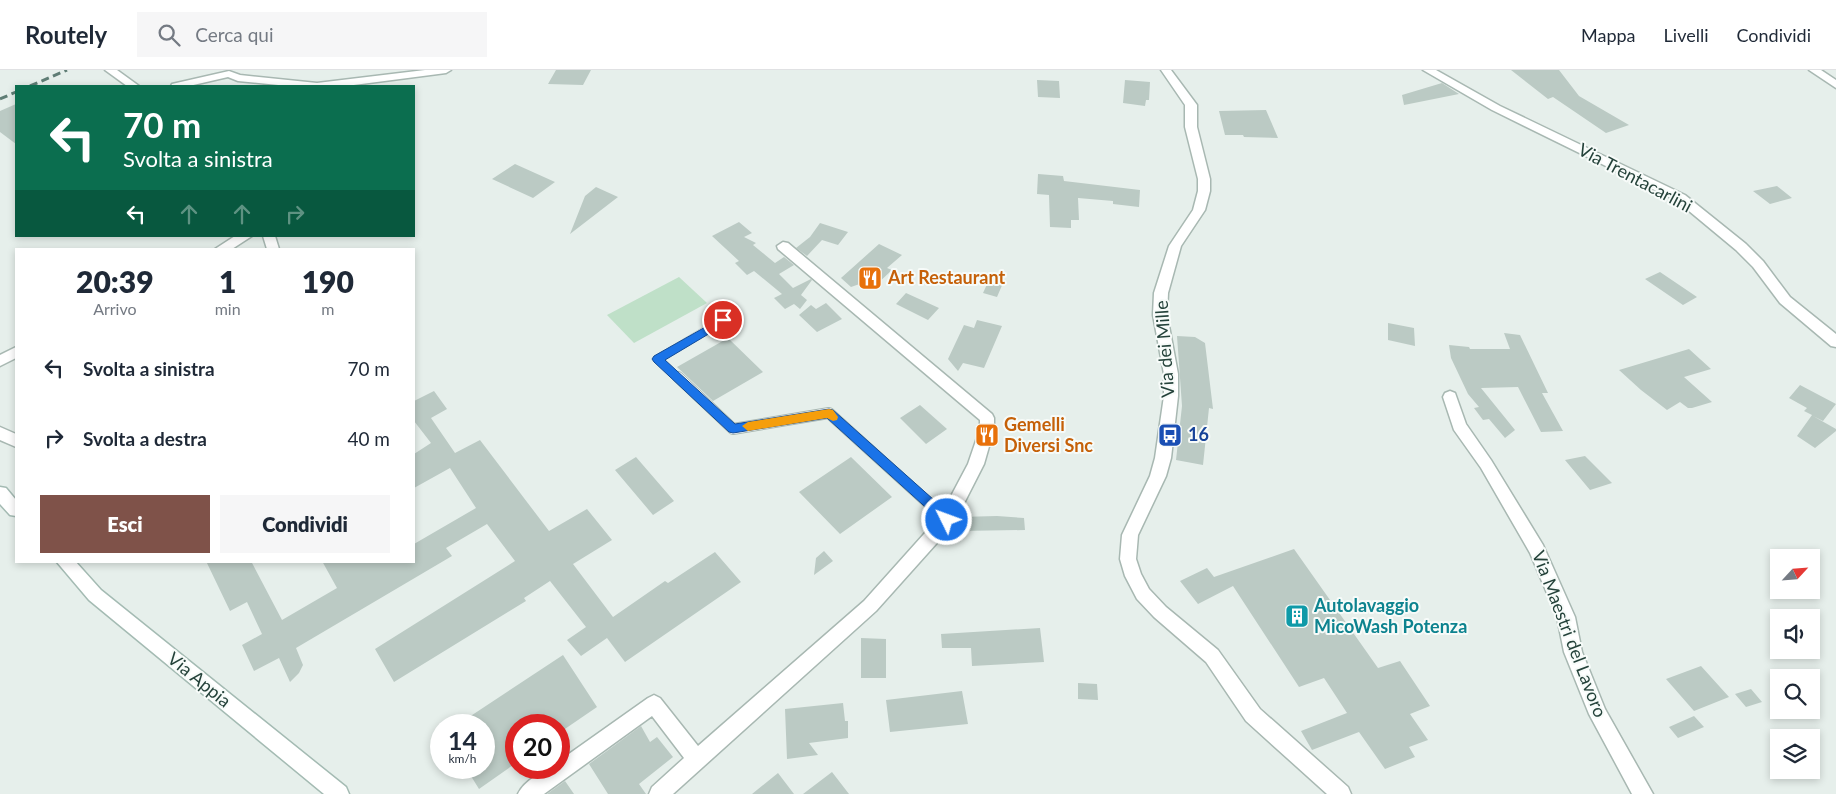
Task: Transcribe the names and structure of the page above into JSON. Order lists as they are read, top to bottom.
{
  "streets": {
    "street": [
      "Via Trentacarlini",
      "Via dei Mille",
      "Via Maestri del Lavoro",
      "Via Appia"
    ]
  },
  "places": {
    "restaurant": ["Art Restaurant", "Gemelli Diversi Snc"],
    "bus stop": ["16"],
    "building": ["Autolavaggio MicoWash Potenza"]
  },
  "north": "top right",
  "page": {
    "header": "Routely",
    "search": "Cerca qui",
    "nav": ["Mappa", "Livelli", "Condividi"],
    "turn": ["70 m", "Svolta a sinistra"],
    "eta": [
      "20:39",
      "Arrivo",
      "1",
      "min",
      "190",
      "m"
    ],
    "list": [
      {
        "name": "Svolta a sinistra",
        "value": "70 m"
      },
      {
        "name": "Svolta a destra",
        "value": "40 m"
      }
    ],
    "buttons": ["Esci", "Condividi"],
    "speed": "14 km/h",
    "limit": "20"
  }
}
